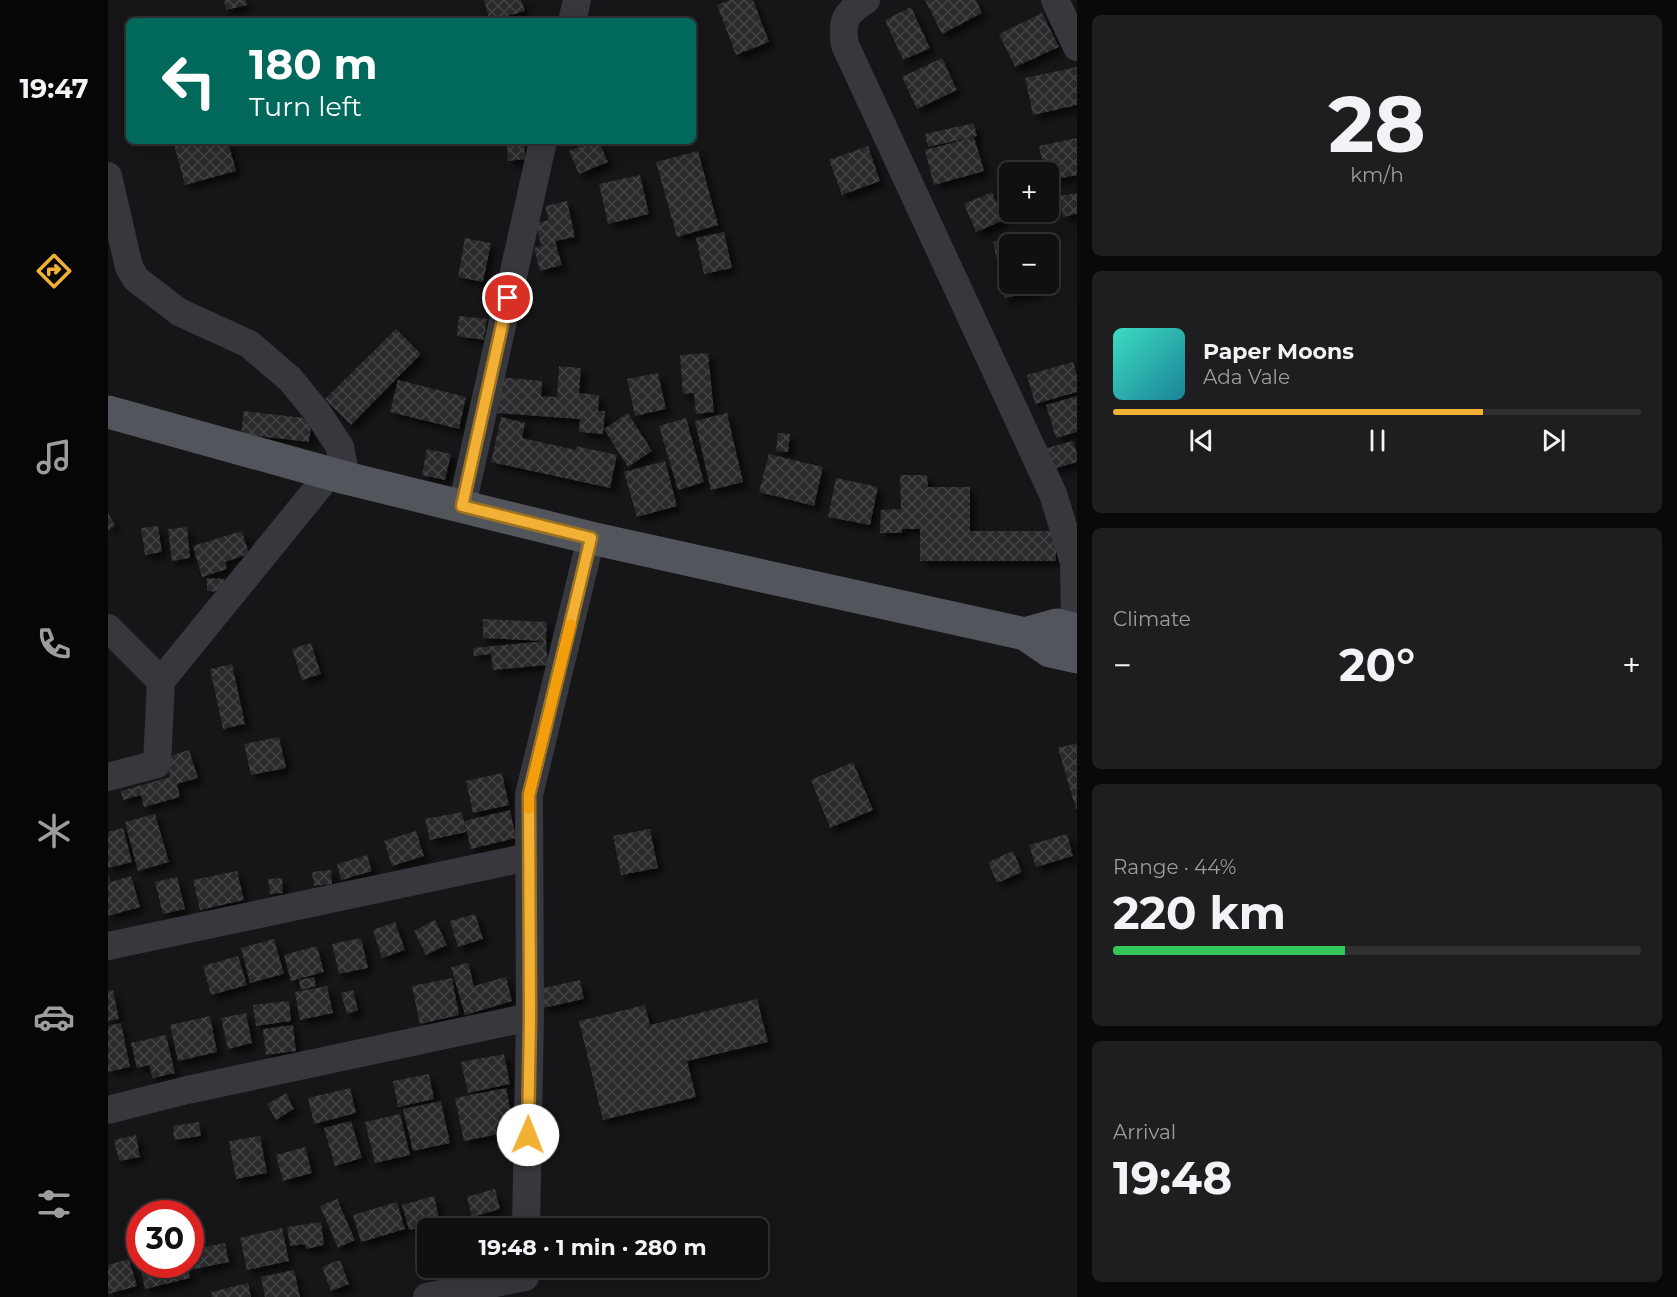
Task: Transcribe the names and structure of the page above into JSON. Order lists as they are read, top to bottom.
{
  "page": {
    "tabs": "19:47",
    "tile": [
      ["28", "km/h"],
      "Climate",
      ["Range · 44%", "220 km"],
      ["Arrival", "19:48"]
    ],
    "turn": ["180 m", "Turn left"],
    "map_buttons": ["+", "−"],
    "song": ["Paper Moons", "Ada Vale"],
    "heat": ["−", "20°", "+"],
    "limit": "30",
    "trip": "19:48 · 1 min · 280 m"
  }
}
